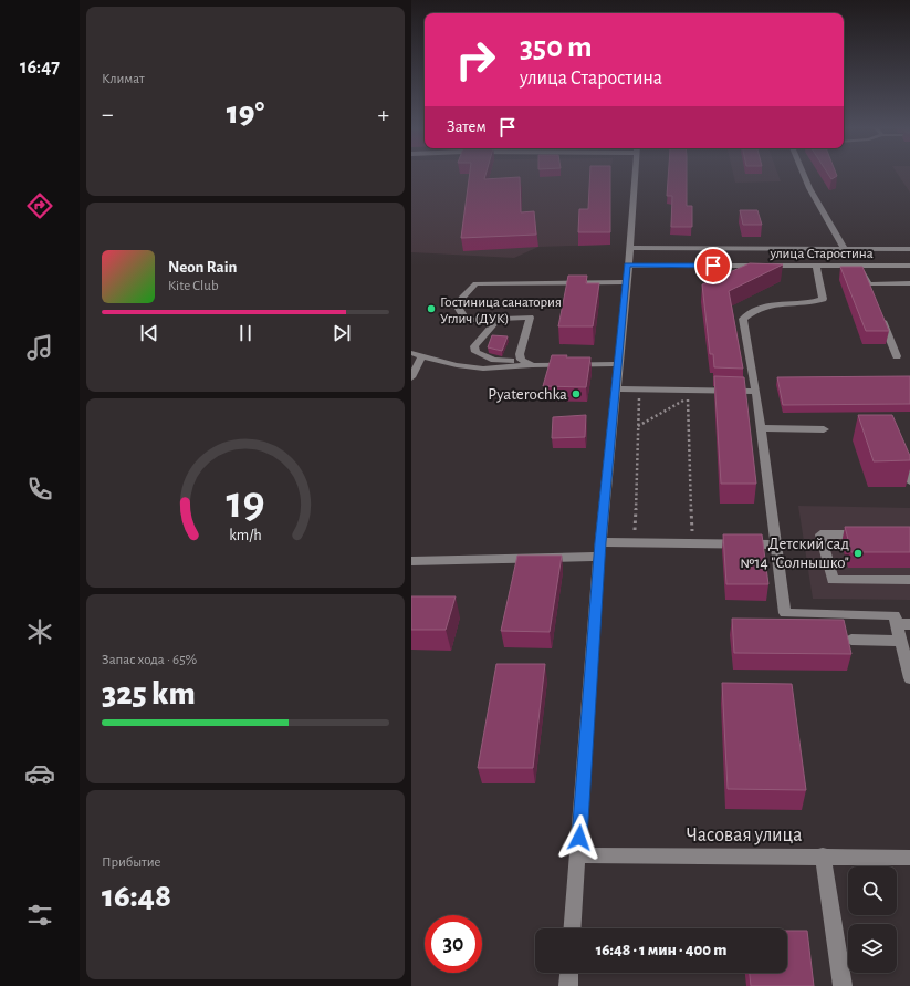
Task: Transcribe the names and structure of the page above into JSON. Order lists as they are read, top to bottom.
{
  "streets": {
    "street": ["улица Старостина", "Часовая улица"]
  },
  "places": ["Гостиница санатория Углич (ДУК)", "Pyaterochka", "Детский сад №14 \"Солнышко\""],
  "page": {
    "tabs": "16:47",
    "tile": [
      "Климат",
      ["Запас хода · 65%", "325 km"],
      ["Прибытие", "16:48"]
    ],
    "turn": ["350 m", "улица Старостина"],
    "heat": ["−", "19°", "+"],
    "then": "Затем",
    "song": ["Neon Rain", "Kite Club"],
    "limit": "30",
    "trip": "16:48 · 1 мин · 400 m",
    "gauge": ["19", "km/h"]
  }
}
